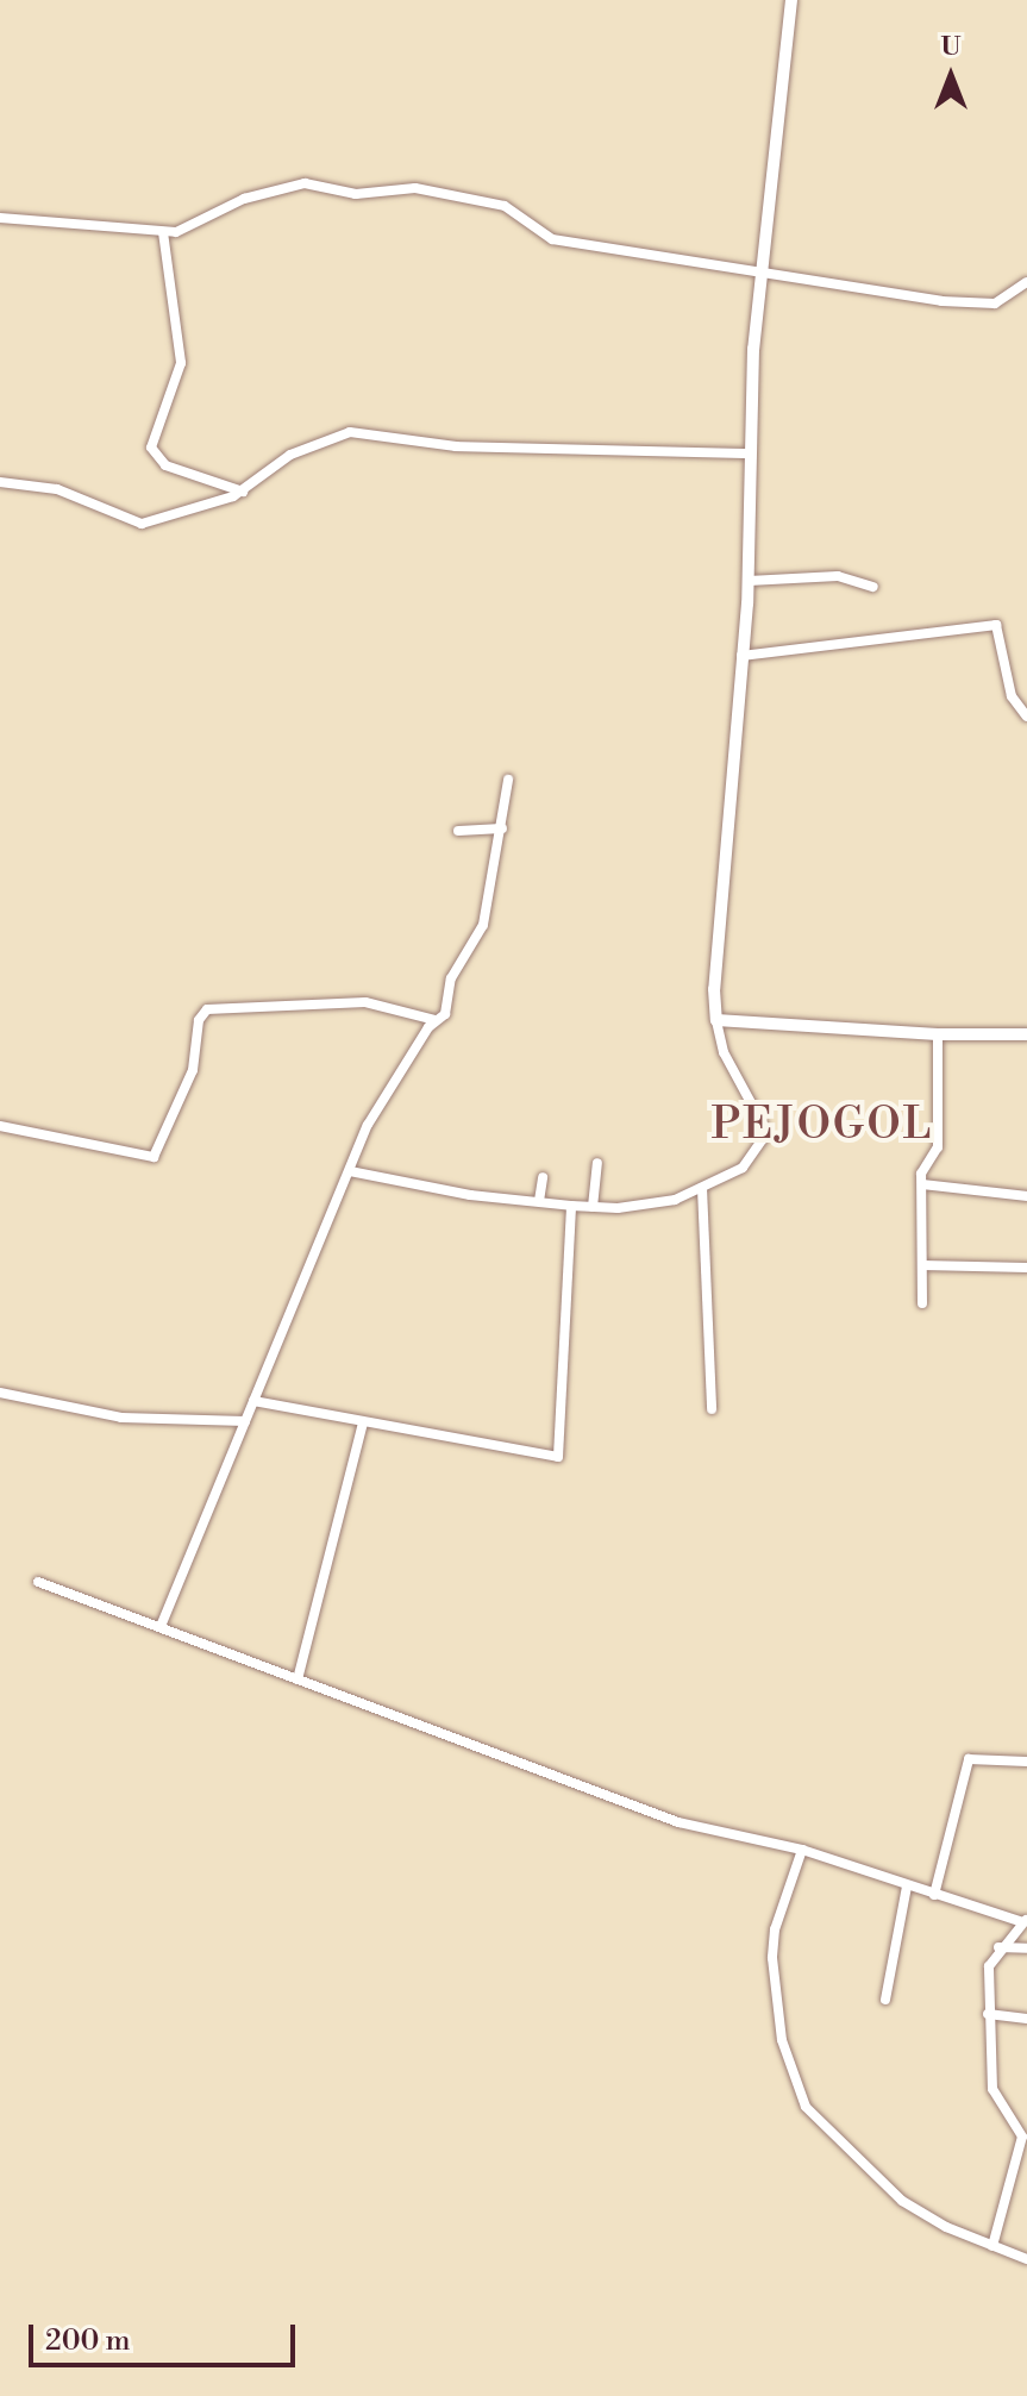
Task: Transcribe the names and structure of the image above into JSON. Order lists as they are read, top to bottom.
{
  "districts": ["PEJOGOL"],
  "scale_bar": "200 m",
  "north": "top"
}
